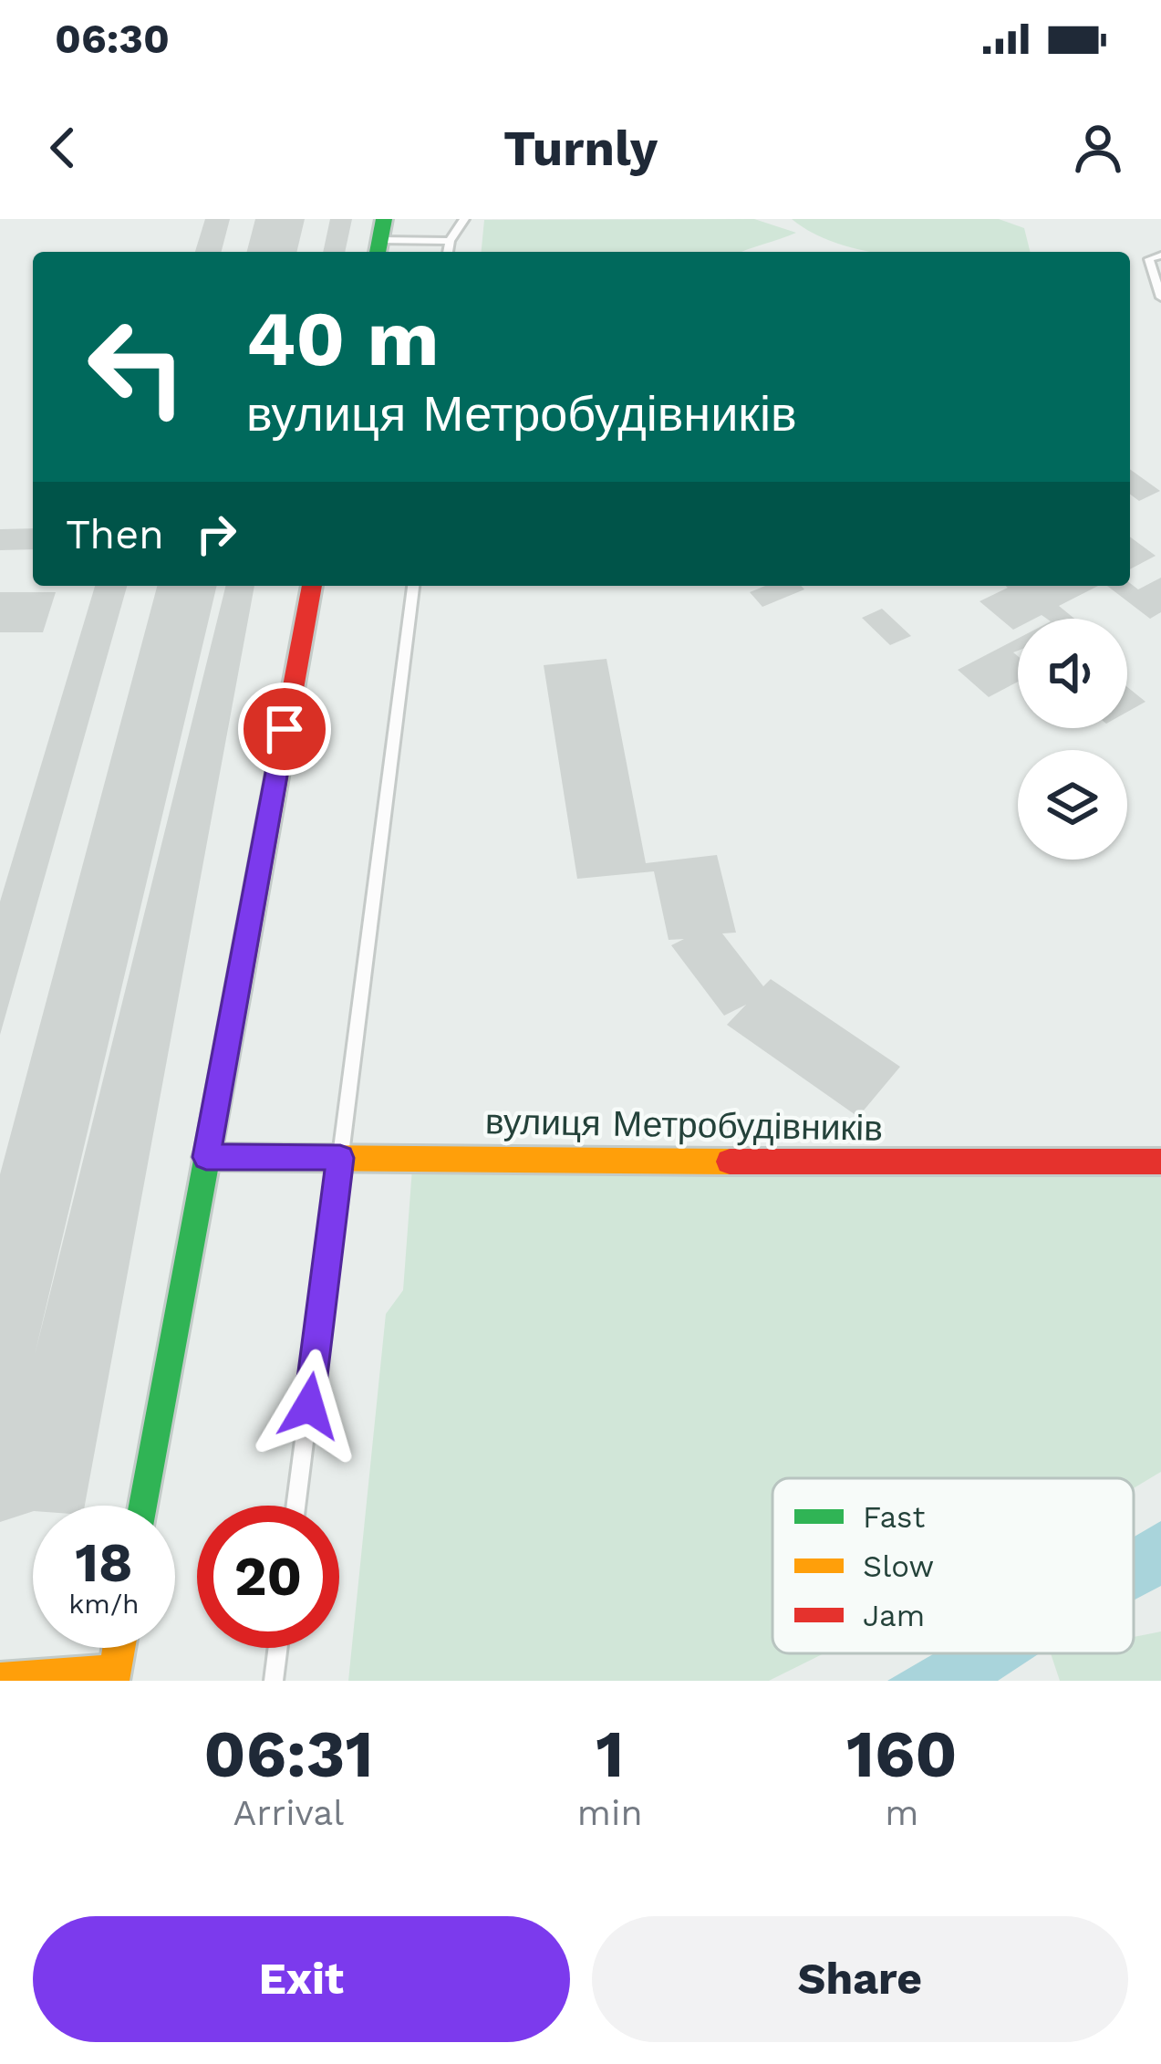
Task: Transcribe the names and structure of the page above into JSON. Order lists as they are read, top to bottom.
{
  "streets": {
    "main road": ["вулиця Метробудівників"]
  },
  "legend": ["Fast", "Slow", "Jam"],
  "page": {
    "status": "06:30",
    "header": "Turnly",
    "turn": ["40 m", "вулиця Метробудівників"],
    "then": "Then",
    "speed": "18 km/h",
    "limit": "20",
    "eta": [
      "06:31",
      "Arrival",
      "1",
      "min",
      "160",
      "m"
    ],
    "buttons": ["Exit", "Share"]
  }
}
